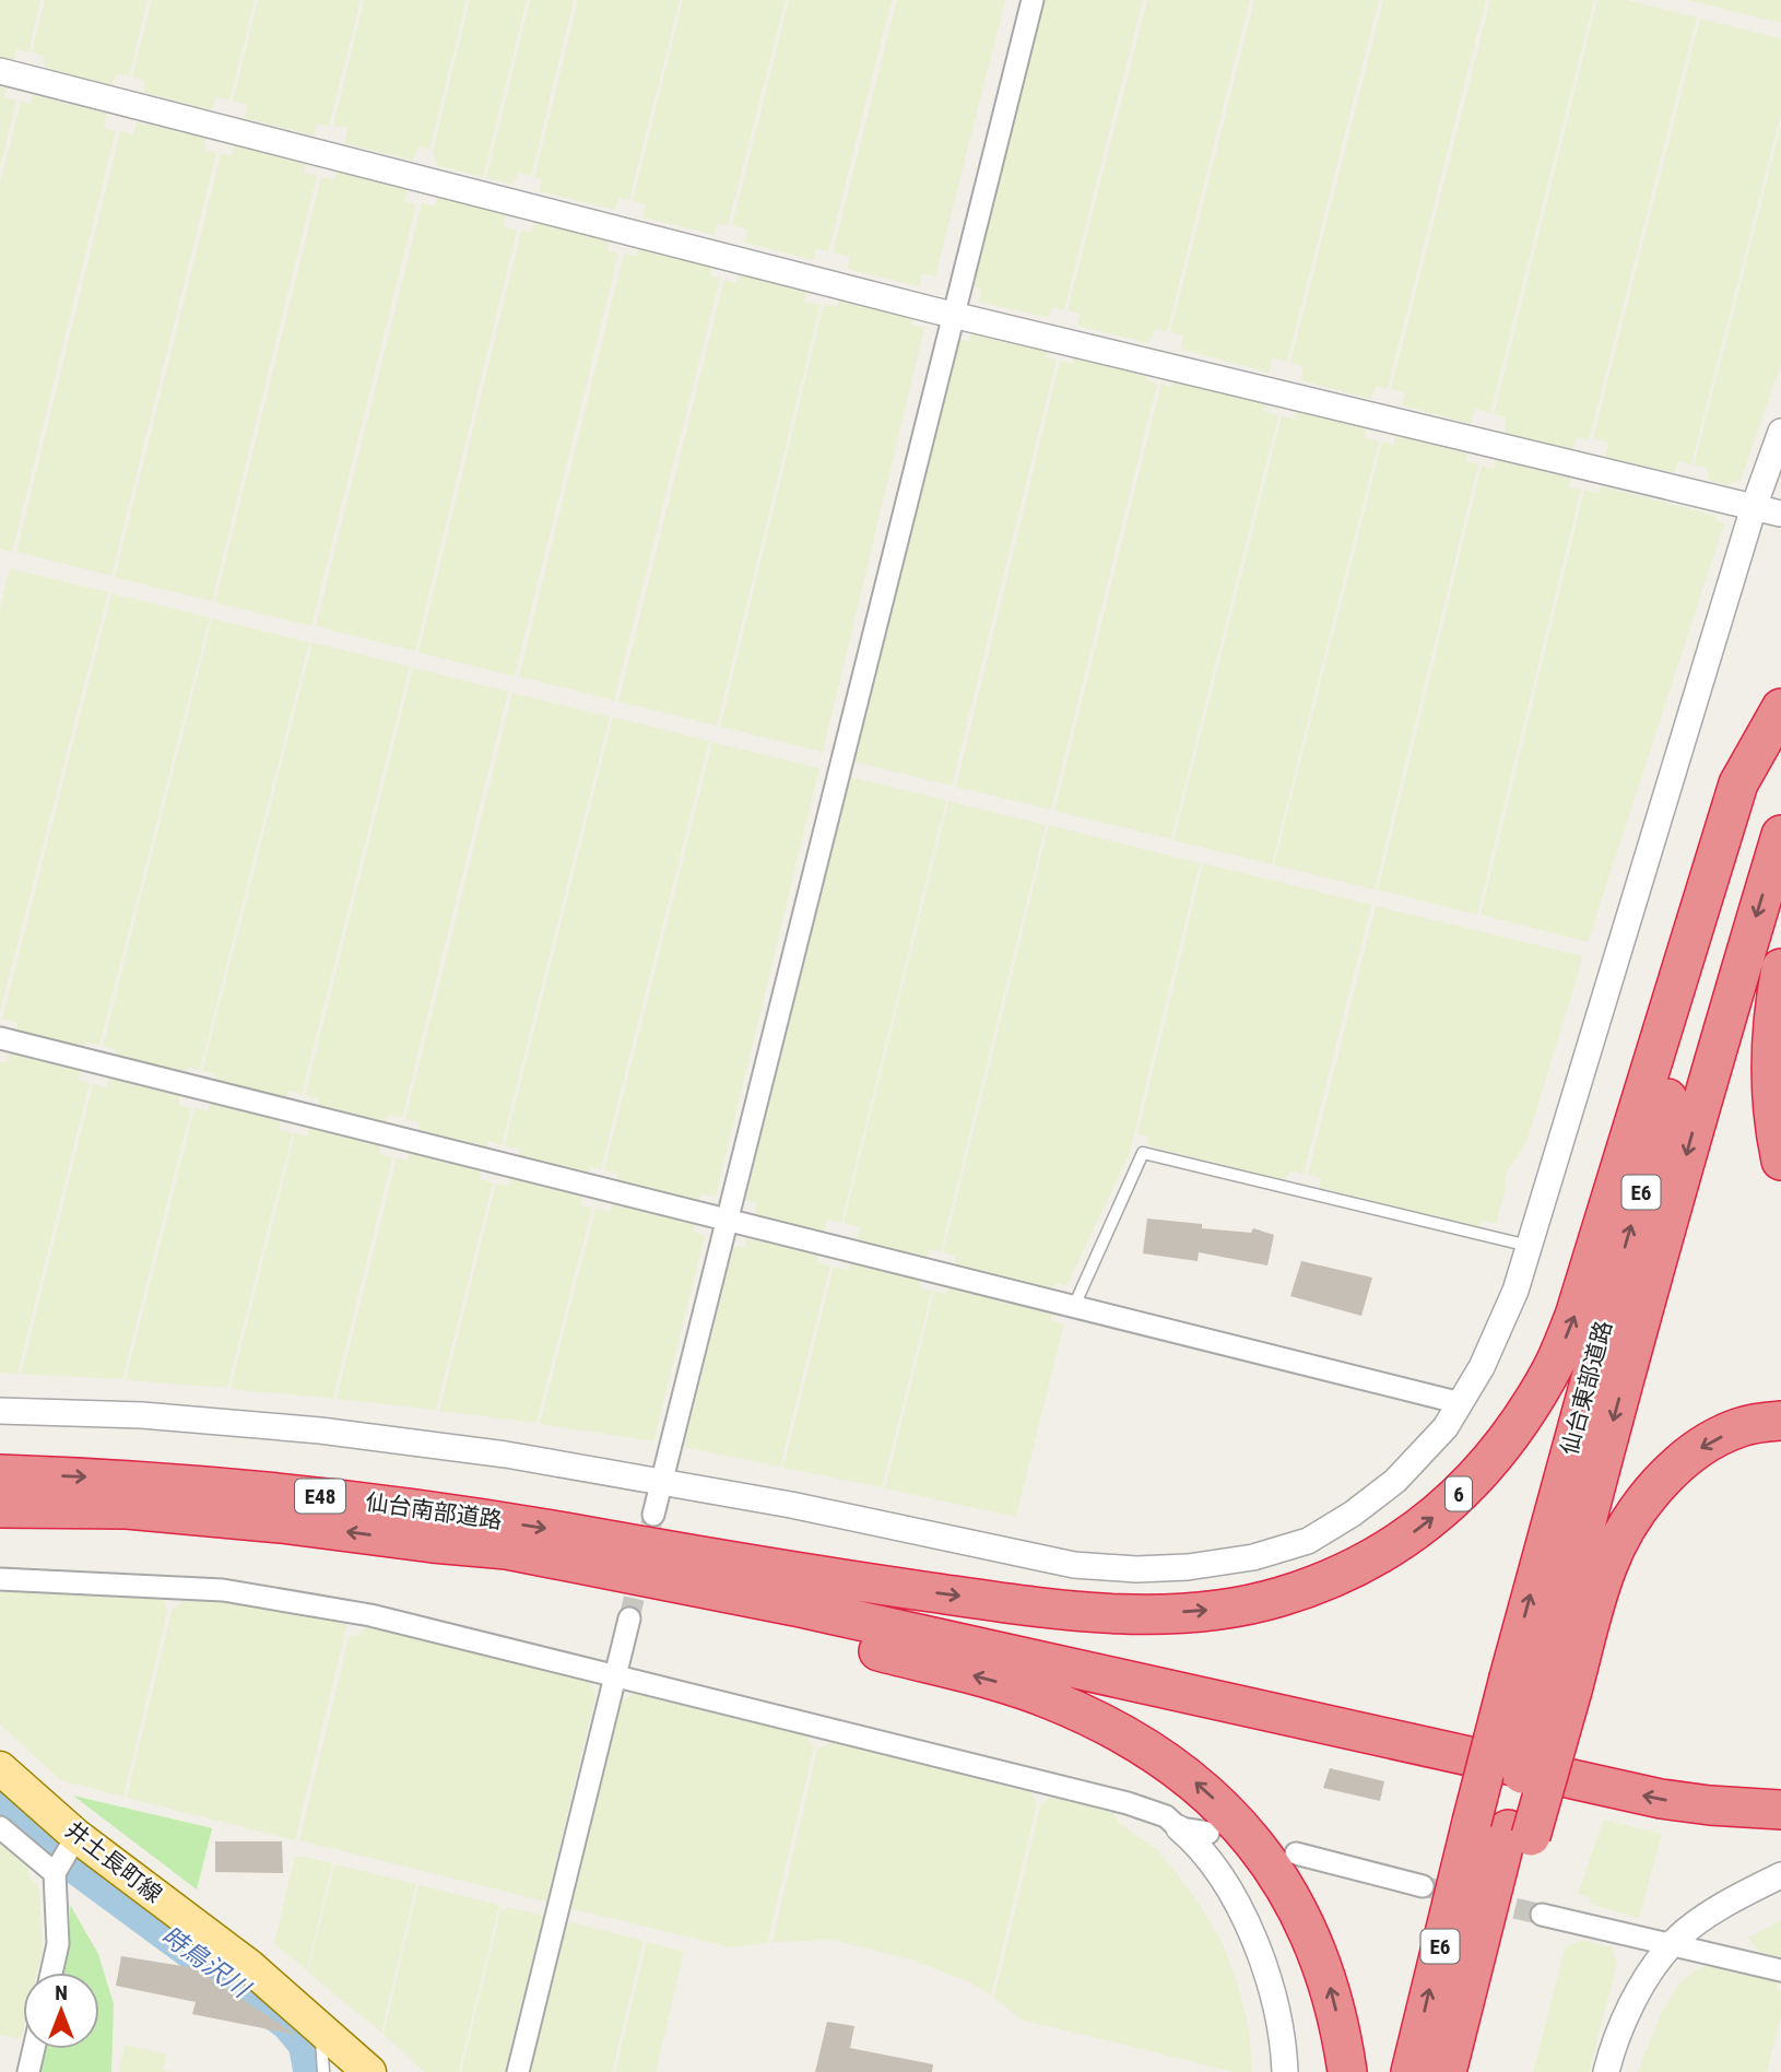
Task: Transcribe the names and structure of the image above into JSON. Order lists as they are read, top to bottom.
{
  "streets": {
    "highway": [
      "E6",
      "仙台東部道路",
      "6",
      "E48",
      "仙台南部道路"
    ],
    "main road": ["井土長町線"]
  },
  "crossings": [
    ["仙台東部道路", "6"],
    ["6", "仙台南部道路"]
  ],
  "water": ["時鳥沢川"],
  "north": "top"
}
